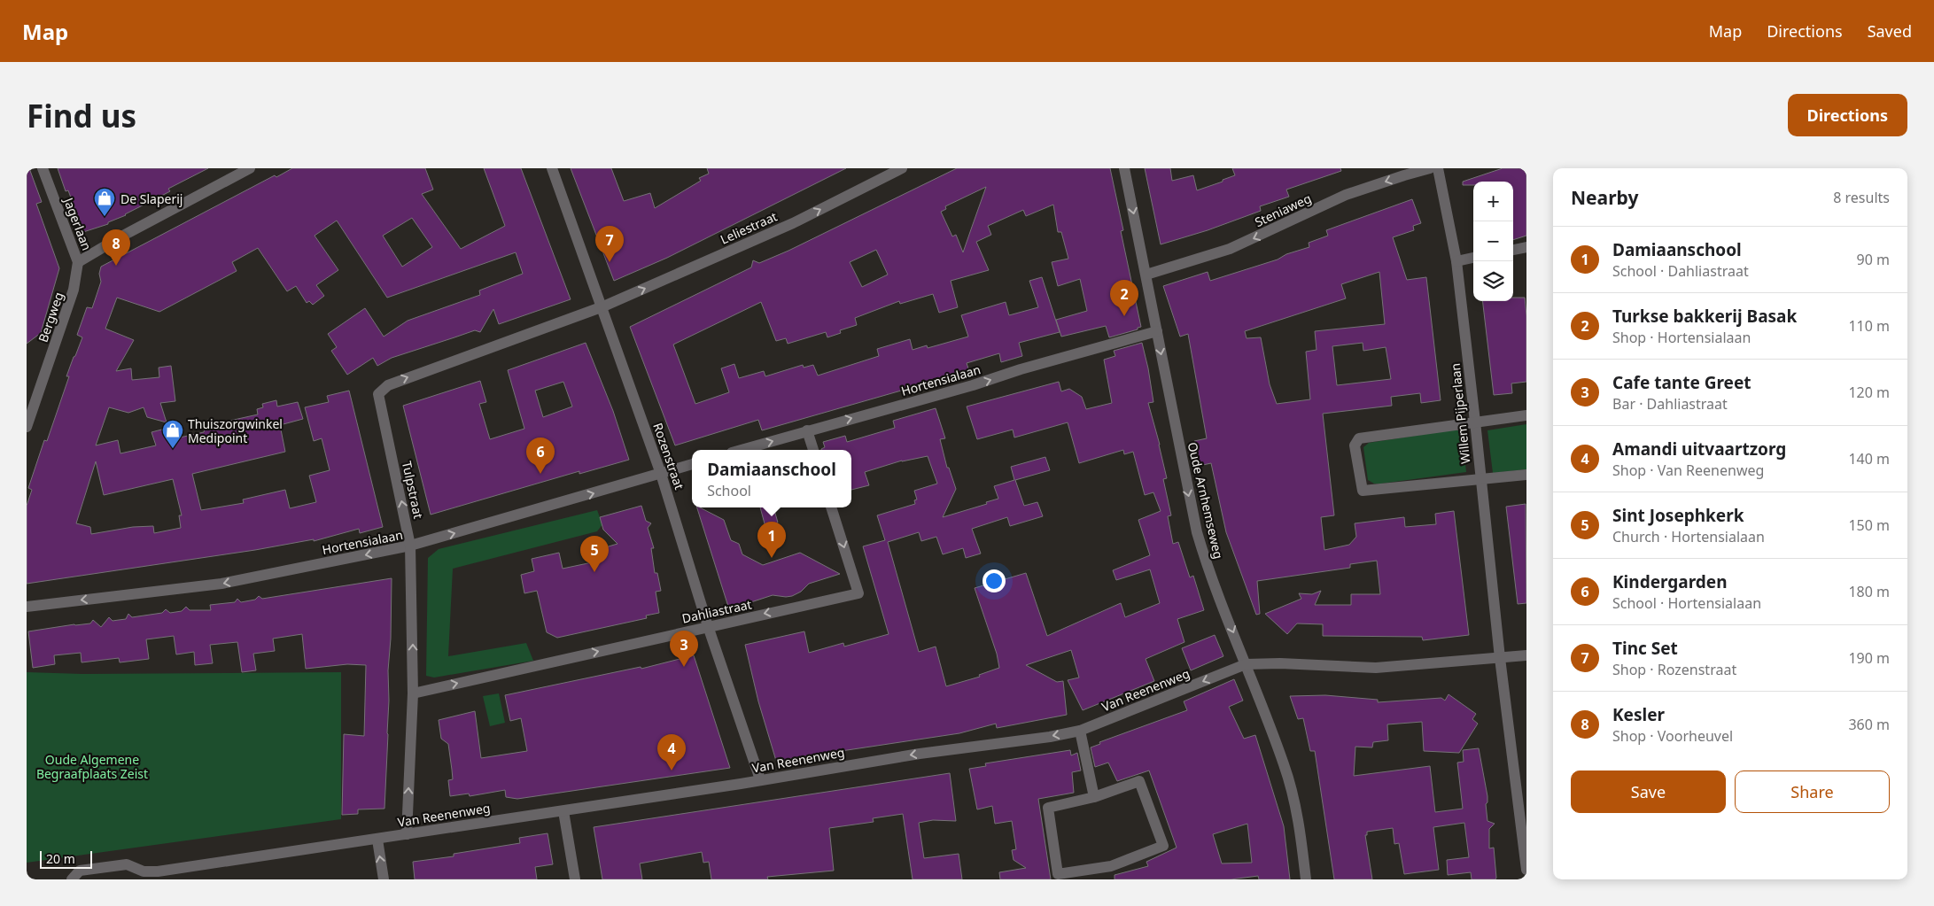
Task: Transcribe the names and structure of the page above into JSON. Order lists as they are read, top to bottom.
{
  "streets": {
    "street": [
      "Steniaweg",
      "Jagerlaan",
      "Leliestraat",
      "Bergweg",
      "Hortensialaan",
      "Willem Pijperlaan",
      "Rozenstraat",
      "Tulpstraat",
      "Oude Arnhemseweg",
      "Dahliastraat",
      "Van Reenenweg"
    ]
  },
  "crossings": [
    ["Steniaweg", "Oude Arnhemseweg"],
    ["Jagerlaan", "Bergweg"],
    ["Leliestraat", "Rozenstraat"],
    ["Leliestraat", "Tulpstraat"],
    ["Hortensialaan", "Rozenstraat"],
    ["Hortensialaan", "Tulpstraat"],
    ["Hortensialaan", "Oude Arnhemseweg"],
    ["Willem Pijperlaan", "Van Reenenweg"],
    ["Rozenstraat", "Tulpstraat"],
    ["Rozenstraat", "Dahliastraat"],
    ["Rozenstraat", "Van Reenenweg"],
    ["Tulpstraat", "Dahliastraat"],
    ["Tulpstraat", "Van Reenenweg"],
    ["Oude Arnhemseweg", "Van Reenenweg"]
  ],
  "one_way": [
    "Steniaweg",
    "Leliestraat",
    "Tulpstraat",
    "Oude Arnhemseweg"
  ],
  "parks": ["Oude Algemene Begraafplaats Zeist"],
  "places": {
    "shop": ["De Slaperij", "Thuiszorgwinkel Medipoint"]
  },
  "scale_bar": "20 m",
  "page": {
    "header": "Map",
    "nav": ["Map", "Directions", "Saved"],
    "buttons": [
      "Directions",
      ["Save", "Share"]
    ],
    "title": "Find us",
    "heading": ["Nearby", "8 results"],
    "map_buttons": ["+", "−"],
    "pins": [
      "7",
      "8",
      "2",
      "6",
      "1",
      "5",
      "3",
      "4"
    ],
    "list": [
      {
        "mark": "1",
        "name": "Damiaanschool",
        "note": "School · Dahliastraat",
        "value": "90 m"
      },
      {
        "mark": "2",
        "name": "Turkse bakkerij Basak",
        "note": "Shop · Hortensialaan",
        "value": "110 m"
      },
      {
        "mark": "3",
        "name": "Cafe tante Greet",
        "note": "Bar · Dahliastraat",
        "value": "120 m"
      },
      {
        "mark": "4",
        "name": "Amandi uitvaartzorg",
        "note": "Shop · Van Reenenweg",
        "value": "140 m"
      },
      {
        "mark": "5",
        "name": "Sint Josephkerk",
        "note": "Church · Hortensialaan",
        "value": "150 m"
      },
      {
        "mark": "6",
        "name": "Kindergarden",
        "note": "School · Hortensialaan",
        "value": "180 m"
      },
      {
        "mark": "7",
        "name": "Tinc Set",
        "note": "Shop · Rozenstraat",
        "value": "190 m"
      },
      {
        "mark": "8",
        "name": "Kesler",
        "note": "Shop · Voorheuvel",
        "value": "360 m"
      }
    ],
    "popup": ["Damiaanschool", "School"],
    "scale": "20 m"
  }
}
